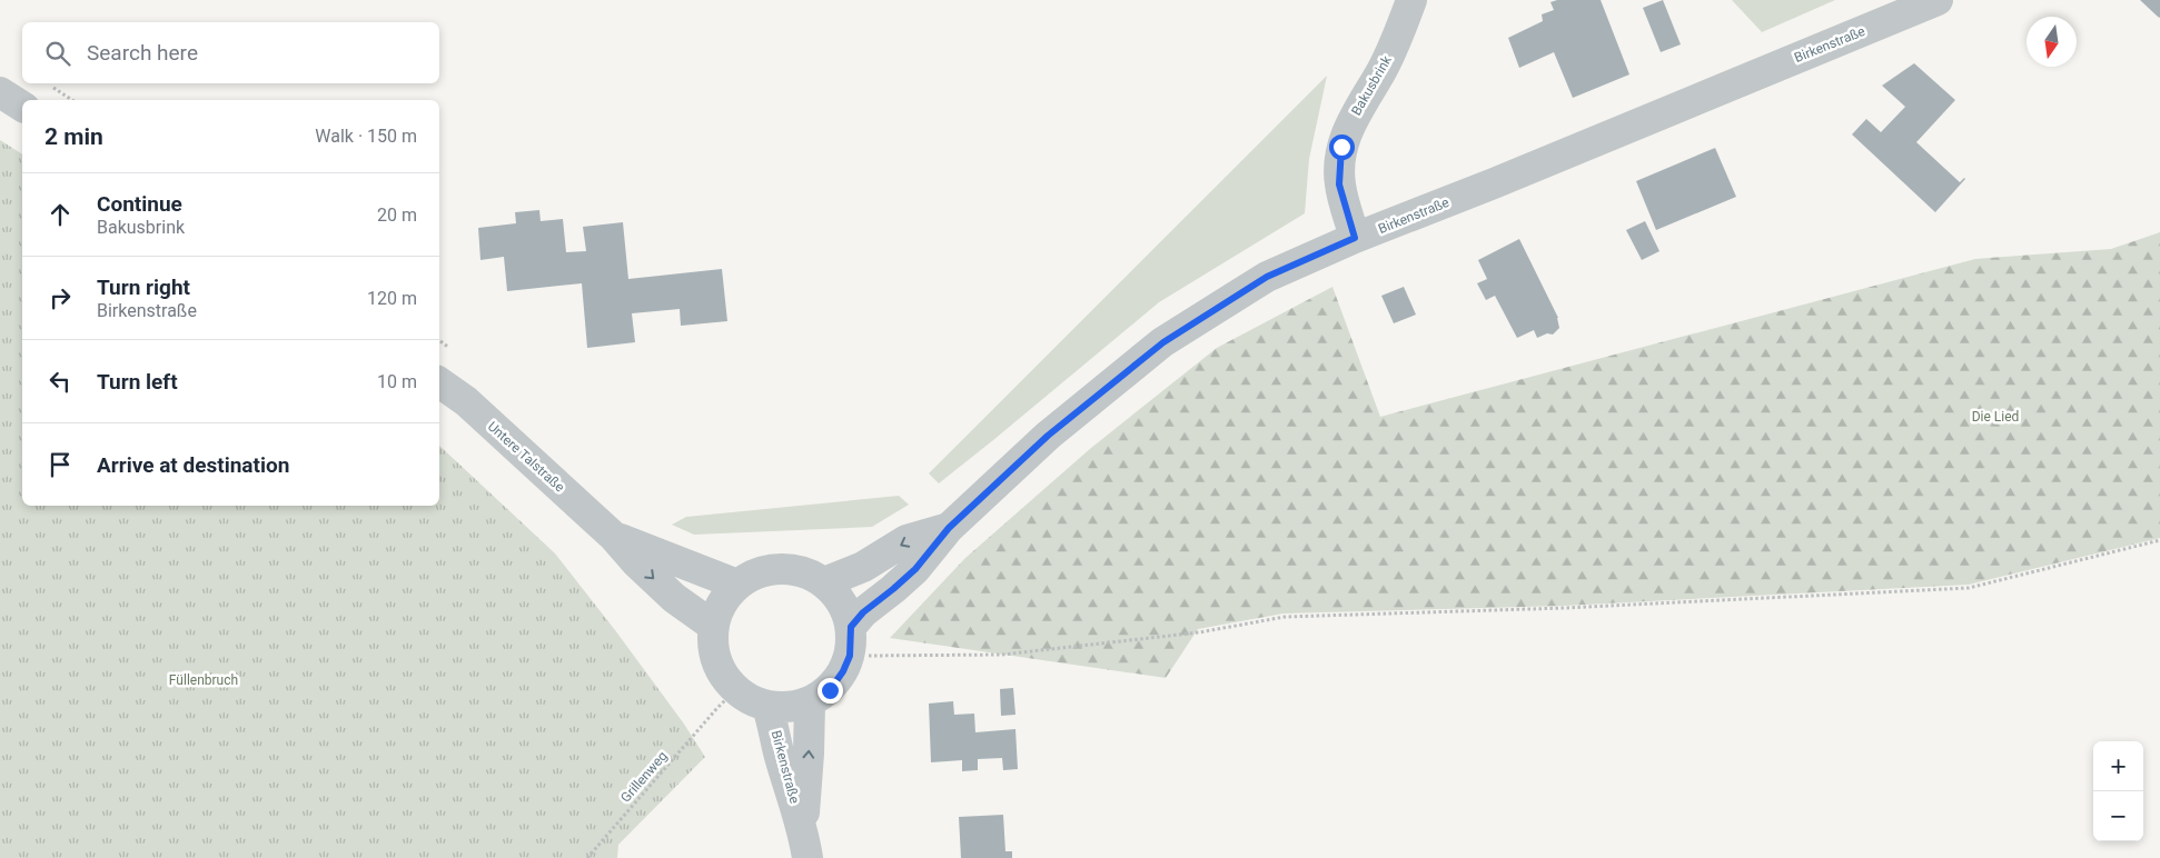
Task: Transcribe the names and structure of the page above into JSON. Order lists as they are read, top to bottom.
{
  "streets": {
    "street": ["Birkenstraße", "Bakusbrink", "Untere Talstraße"],
    "path": ["Grillenweg"]
  },
  "crossings": [
    ["Birkenstraße", "Bakusbrink"],
    ["Birkenstraße", "Untere Talstraße"],
    ["Birkenstraße", "Grillenweg"],
    ["Untere Talstraße", "Grillenweg"]
  ],
  "parks": ["Die Lied", "Füllenbruch"],
  "north": "bottom",
  "page": {
    "search": "Search here",
    "heading": ["2 min", "Walk · 150 m"],
    "list": [
      ["Continue", "Bakusbrink", "20 m"],
      ["Turn right", "Birkenstraße", "120 m"],
      ["Turn left", "10 m"],
      "Arrive at destination"
    ],
    "map_buttons": ["+", "−"]
  }
}
